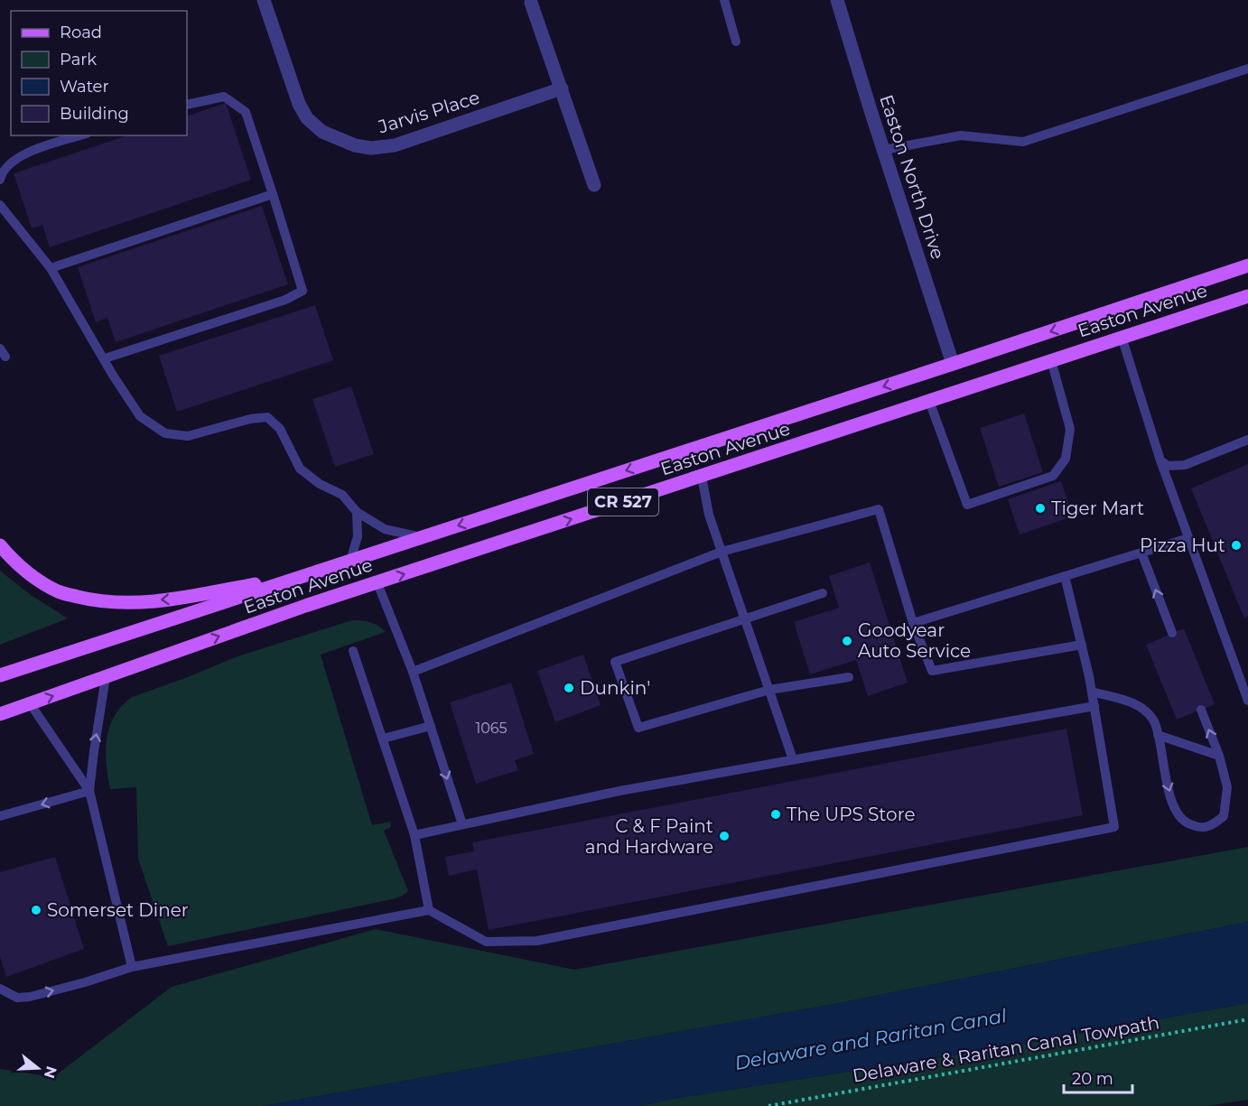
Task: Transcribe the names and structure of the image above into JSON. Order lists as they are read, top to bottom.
{
  "streets": {
    "main road": ["Easton Avenue", "CR 527"],
    "street": ["Jarvis Place", "Easton North Drive"],
    "path": ["Delaware & Raritan Canal Towpath"]
  },
  "crossings": [
    ["Easton North Drive", "Easton Avenue"]
  ],
  "water": ["Delaware and Raritan Canal"],
  "places": [
    "Tiger Mart",
    "Pizza Hut",
    "Goodyear Auto Service",
    "Dunkin'",
    "The UPS Store",
    "C & F Paint and Hardware",
    "Somerset Diner"
  ],
  "house_numbers": ["1065"],
  "legend": [
    "Road",
    "Park",
    "Water",
    "Building"
  ],
  "scale_bar": "20 m",
  "north": "right"
}
